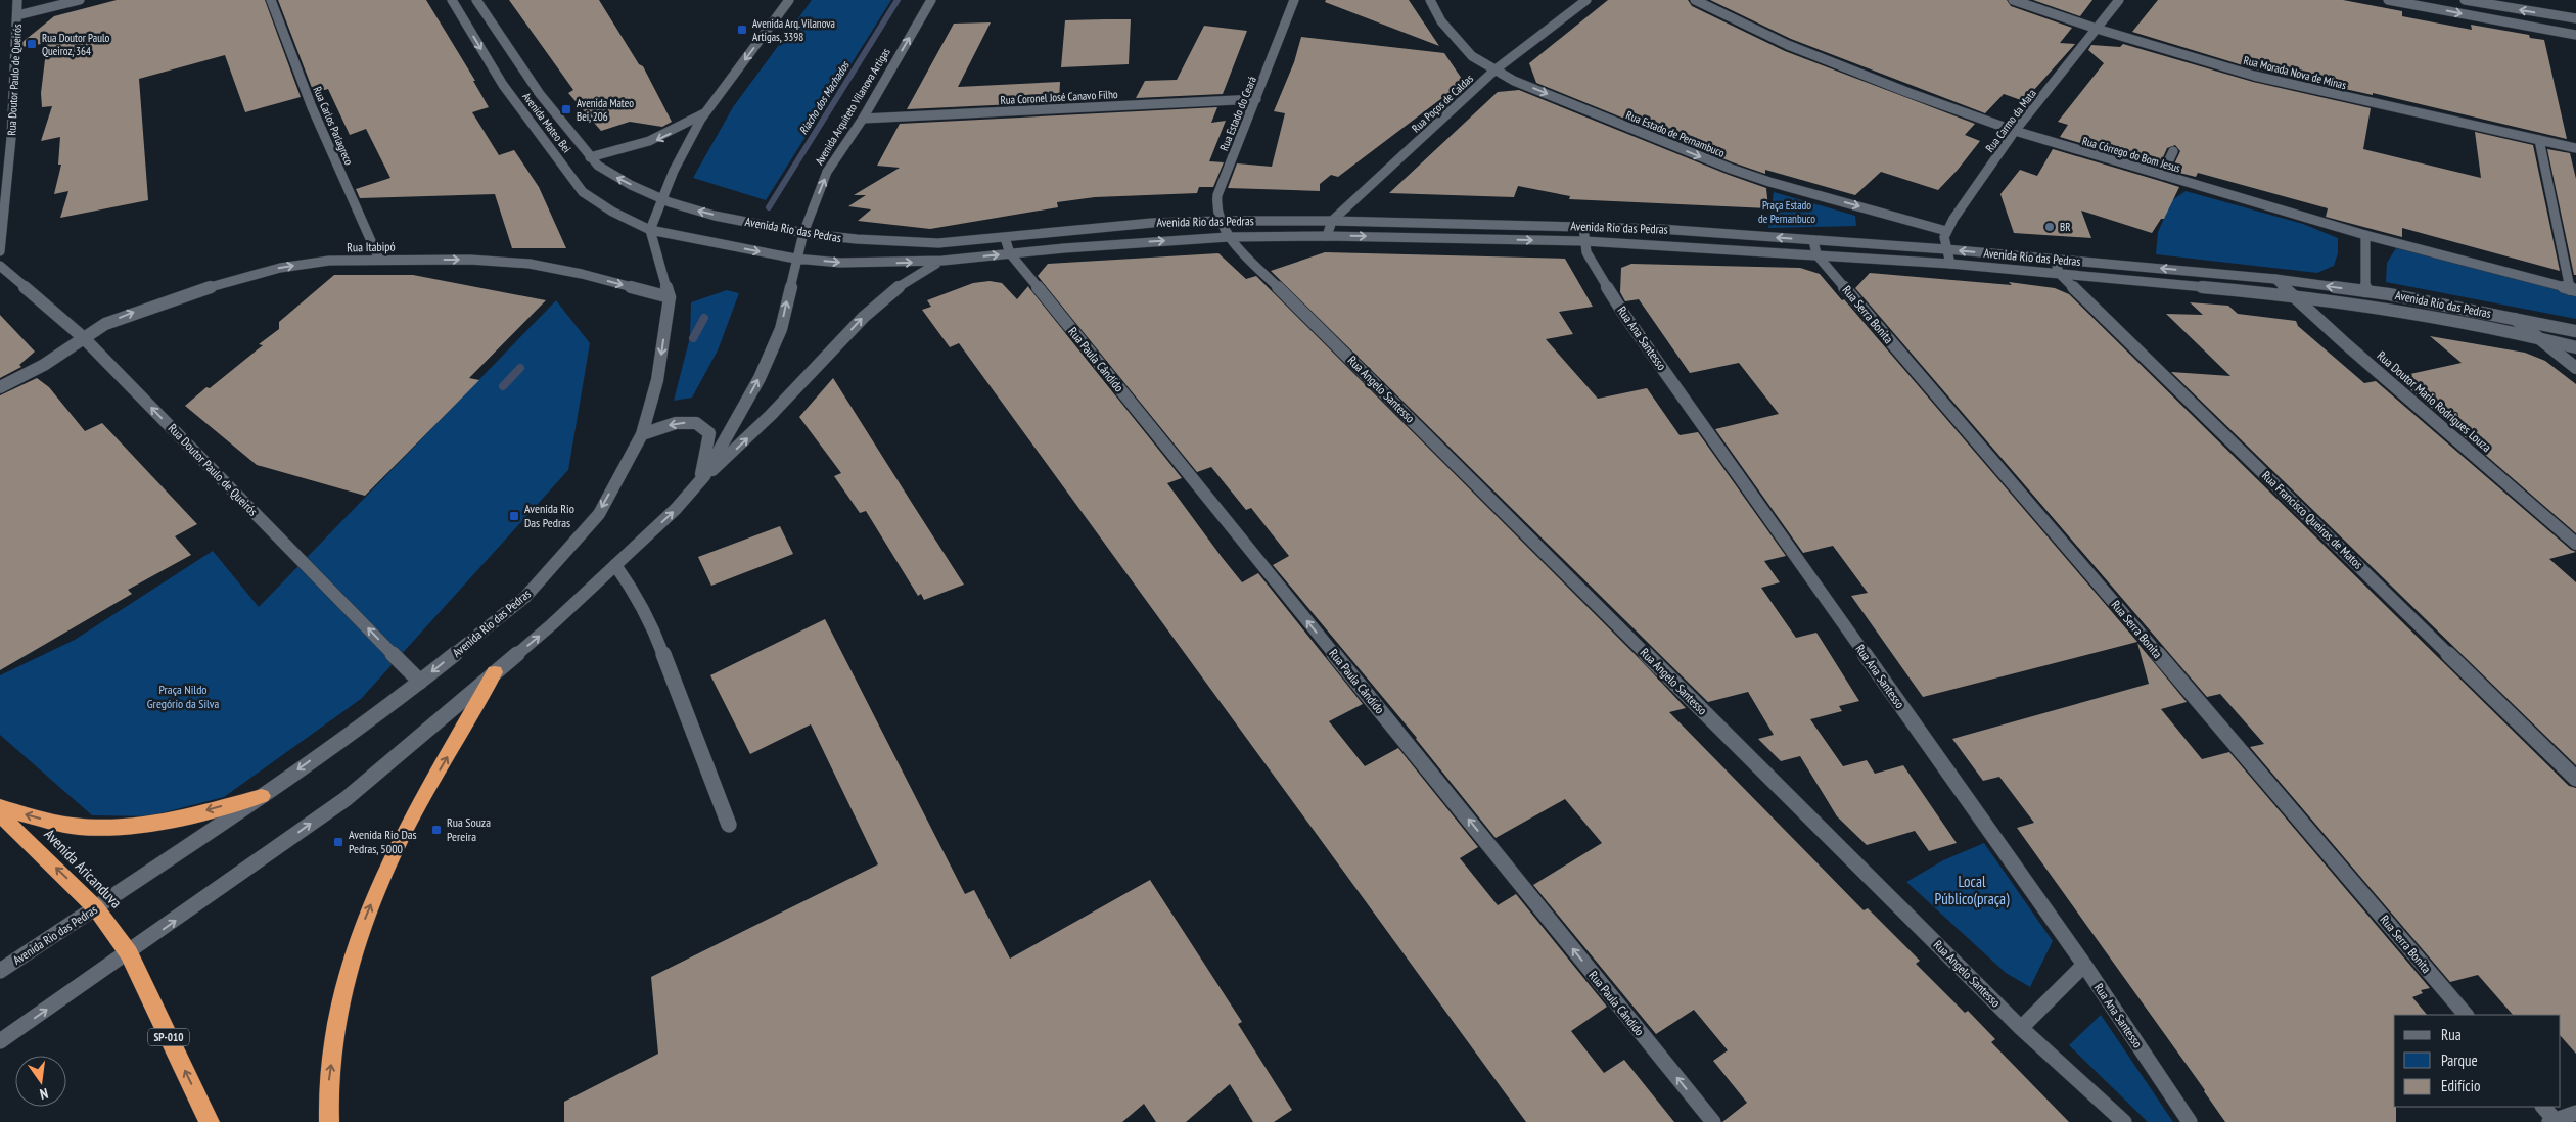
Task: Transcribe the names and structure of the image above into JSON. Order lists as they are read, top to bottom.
{
  "streets": {
    "highway": ["Avenida Aricanduva", "SP-010"],
    "street": [
      "Rua Morada Nova de Minas",
      "Rua Doutor Paulo de Queirós",
      "Rua Coronel José Canavo Filho",
      "Rua Poços de Caldas",
      "Avenida Arquiteto Vilanova Artigas",
      "Rua Estado do Ceará",
      "Rua Carmo da Mata",
      "Avenida Mateo Bei",
      "Rua Carlos Parlagreco",
      "Rua Estado de Pernambuco",
      "Rua Córrego do Bom Jesus",
      "Avenida Rio das Pedras",
      "Rua Itabipó",
      "Rua Serra Bonita",
      "Rua Ana Santesso",
      "Rua Paula Cândido",
      "Rua Angelo Santesso",
      "Rua Doutor Mario Rodrigues Louza",
      "Rua Francisco Queiros de Matos"
    ]
  },
  "crossings": [
    ["Rua Morada Nova de Minas", "Rua Carmo da Mata"],
    ["Rua Doutor Paulo de Queirós", "Avenida Rio das Pedras"],
    ["Rua Doutor Paulo de Queirós", "Rua Itabipó"],
    ["Rua Coronel José Canavo Filho", "Avenida Arquiteto Vilanova Artigas"],
    ["Rua Coronel José Canavo Filho", "Rua Estado do Ceará"],
    ["Rua Poços de Caldas", "Rua Estado de Pernambuco"],
    ["Rua Poços de Caldas", "Avenida Rio das Pedras"],
    ["Avenida Arquiteto Vilanova Artigas", "Avenida Rio das Pedras"],
    ["Rua Estado do Ceará", "Avenida Rio das Pedras"],
    ["Rua Estado do Ceará", "Rua Angelo Santesso"],
    ["Rua Carmo da Mata", "Rua Estado de Pernambuco"],
    ["Rua Carmo da Mata", "Rua Córrego do Bom Jesus"],
    ["Avenida Mateo Bei", "Avenida Rio das Pedras"],
    ["Rua Carlos Parlagreco", "Rua Itabipó"],
    ["Avenida Rio das Pedras", "Rua Itabipó"],
    ["Avenida Rio das Pedras", "Rua Serra Bonita"],
    ["Avenida Rio das Pedras", "Rua Ana Santesso"],
    ["Avenida Rio das Pedras", "Rua Paula Cândido"],
    ["Avenida Rio das Pedras", "Rua Angelo Santesso"],
    ["Avenida Rio das Pedras", "Rua Doutor Mario Rodrigues Louza"],
    ["Avenida Rio das Pedras", "Rua Francisco Queiros de Matos"],
    ["Avenida Rio das Pedras", "Avenida Aricanduva"]
  ],
  "one_way": [
    "Rua Doutor Paulo de Queirós",
    "Avenida Arquiteto Vilanova Artigas",
    "Rua Estado de Pernambuco",
    "Rua Itabipó",
    "Rua Paula Cândido",
    "Avenida Aricanduva"
  ],
  "water": ["Riacho dos Machados"],
  "parks": ["Praça Estado de Pernanbuco", "Praça Nildo Gregório da Silva", "Local Público(praça)"],
  "places": {
    "transit": [
      "Avenida Arq. Vilanova Artigas, 3398",
      "Rua Doutor Paulo Queiroz, 364",
      "Avenida Mateo Bei, 206",
      "Avenida Rio Das Pedras",
      "Rua Souza Pereira",
      "Avenida Rio Das Pedras, 5000"
    ],
    "other": ["BR"]
  },
  "legend": ["Rua", "Parque", "Edifício"],
  "north": "bottom"
}
